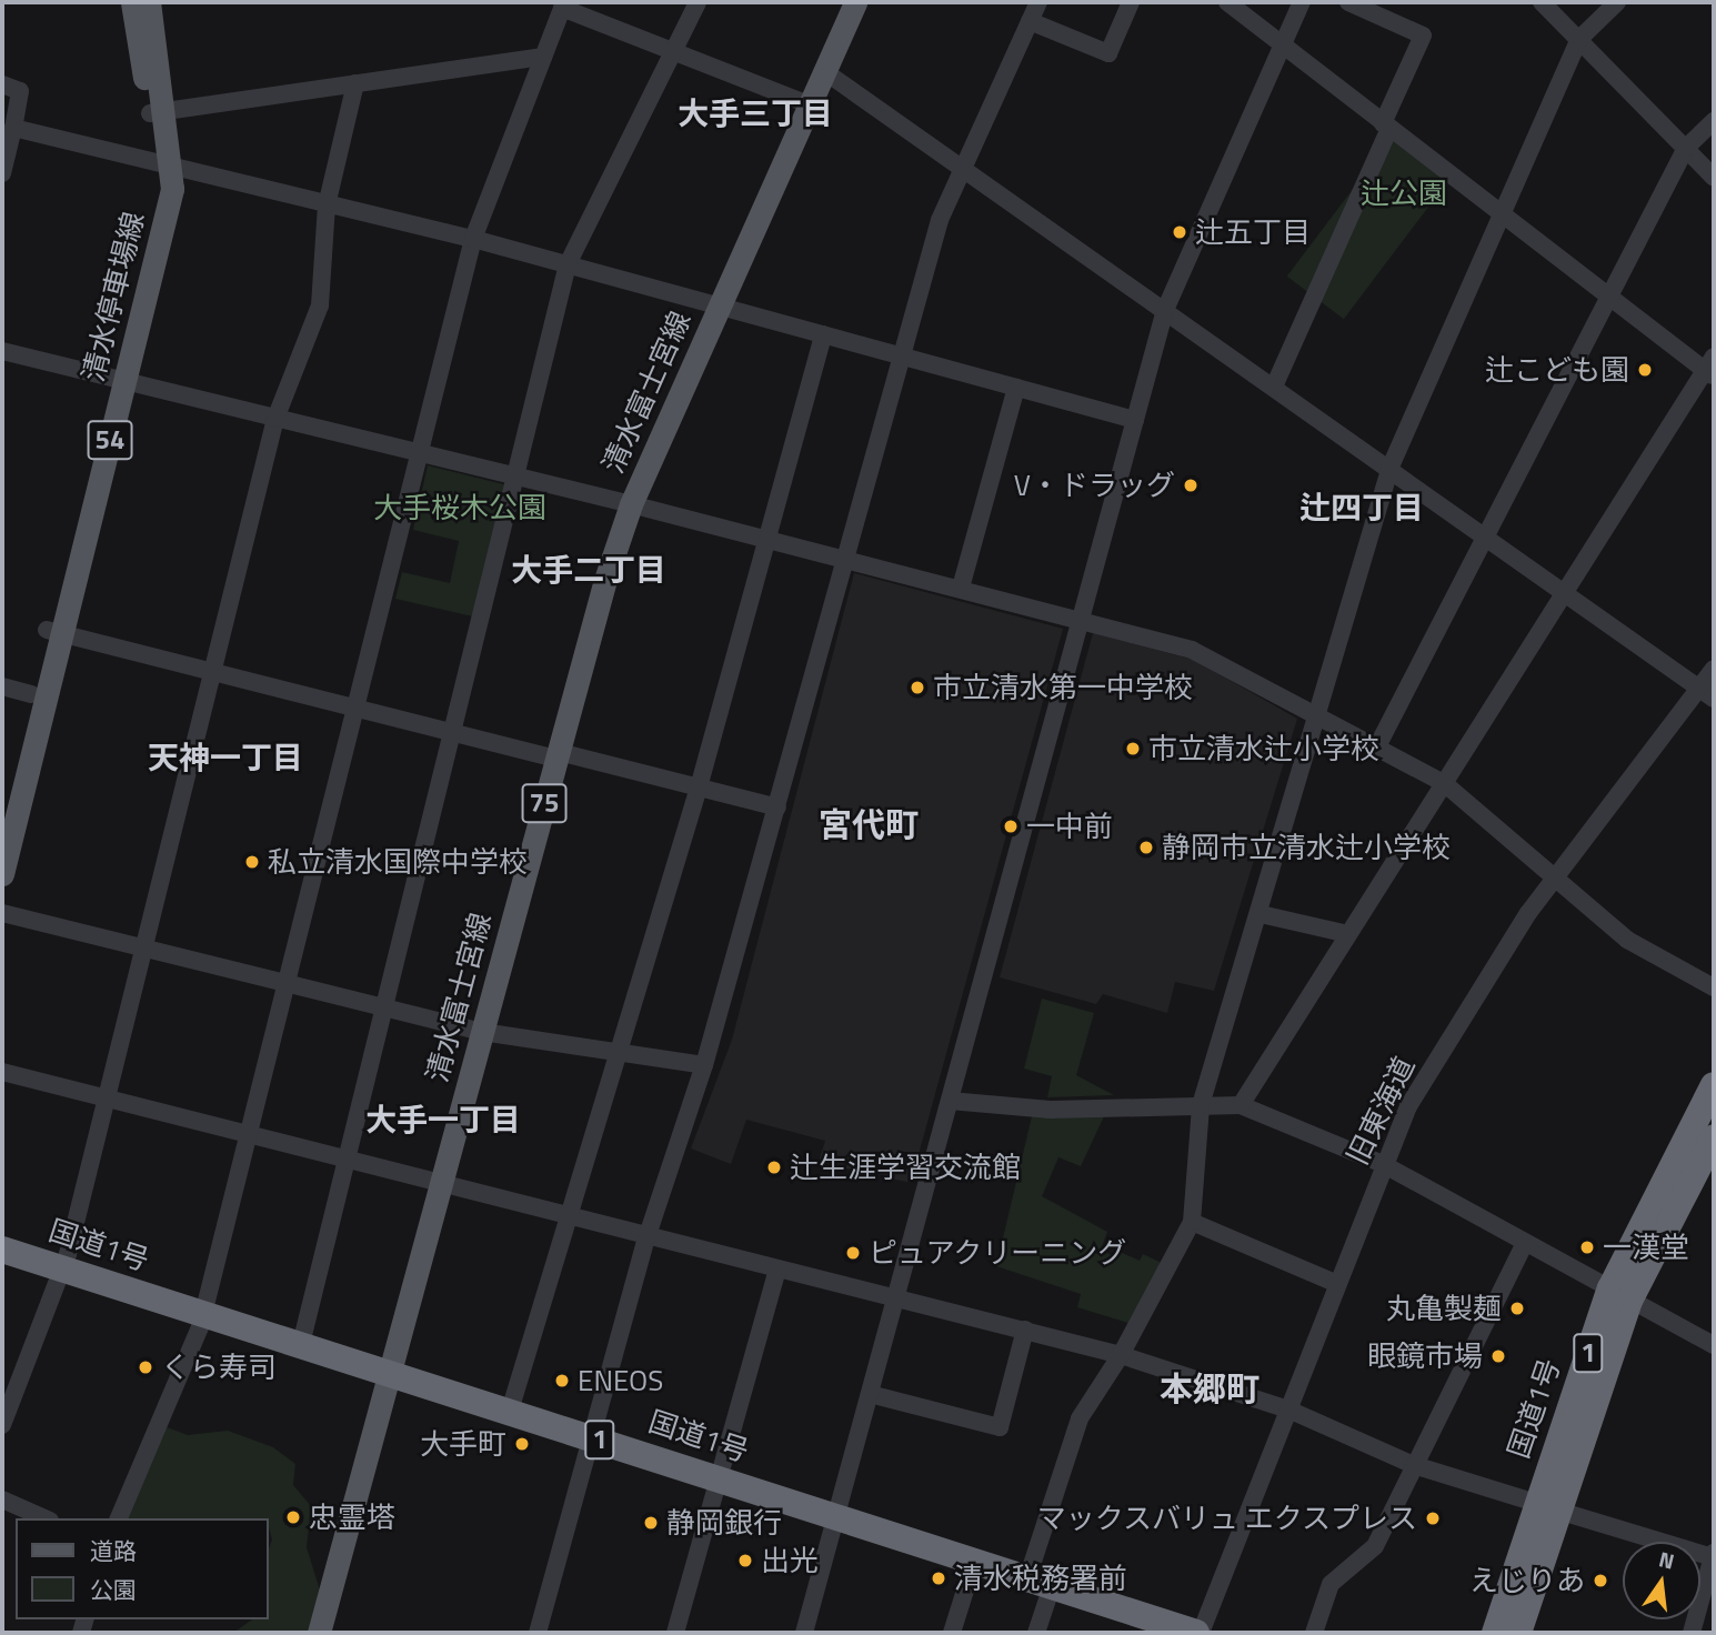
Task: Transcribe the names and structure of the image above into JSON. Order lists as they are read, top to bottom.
{
  "streets": {
    "highway": ["国道1号", "1"],
    "main road": [
      "清水停車場線",
      "清水富士宮線",
      "54",
      "75"
    ],
    "street": ["旧東海道"]
  },
  "crossings": [
    ["清水富士宮線", "国道1号"],
    ["旧東海道", "国道1号"]
  ],
  "districts": [
    "大手三丁目",
    "辻四丁目",
    "大手二丁目",
    "天神一丁目",
    "宮代町",
    "大手一丁目",
    "本郷町"
  ],
  "parks": ["辻公園", "大手桜木公園"],
  "places": [
    "辻五丁目",
    "辻こども園",
    "V・ドラッグ",
    "市立清水第一中学校",
    "市立清水辻小学校",
    "一中前",
    "静岡市立清水辻小学校",
    "私立清水国際中学校",
    "辻生涯学習交流館",
    "一漢堂",
    "ピュアクリーニング",
    "丸亀製麺",
    "眼鏡市場",
    "くら寿司",
    "ENEOS",
    "大手町",
    "忠霊塔",
    "マックスバリュ エクスプレス",
    "静岡銀行",
    "出光",
    "清水税務署前",
    "えじりあ"
  ],
  "legend": ["道路", "公園"],
  "north": "top"
}
